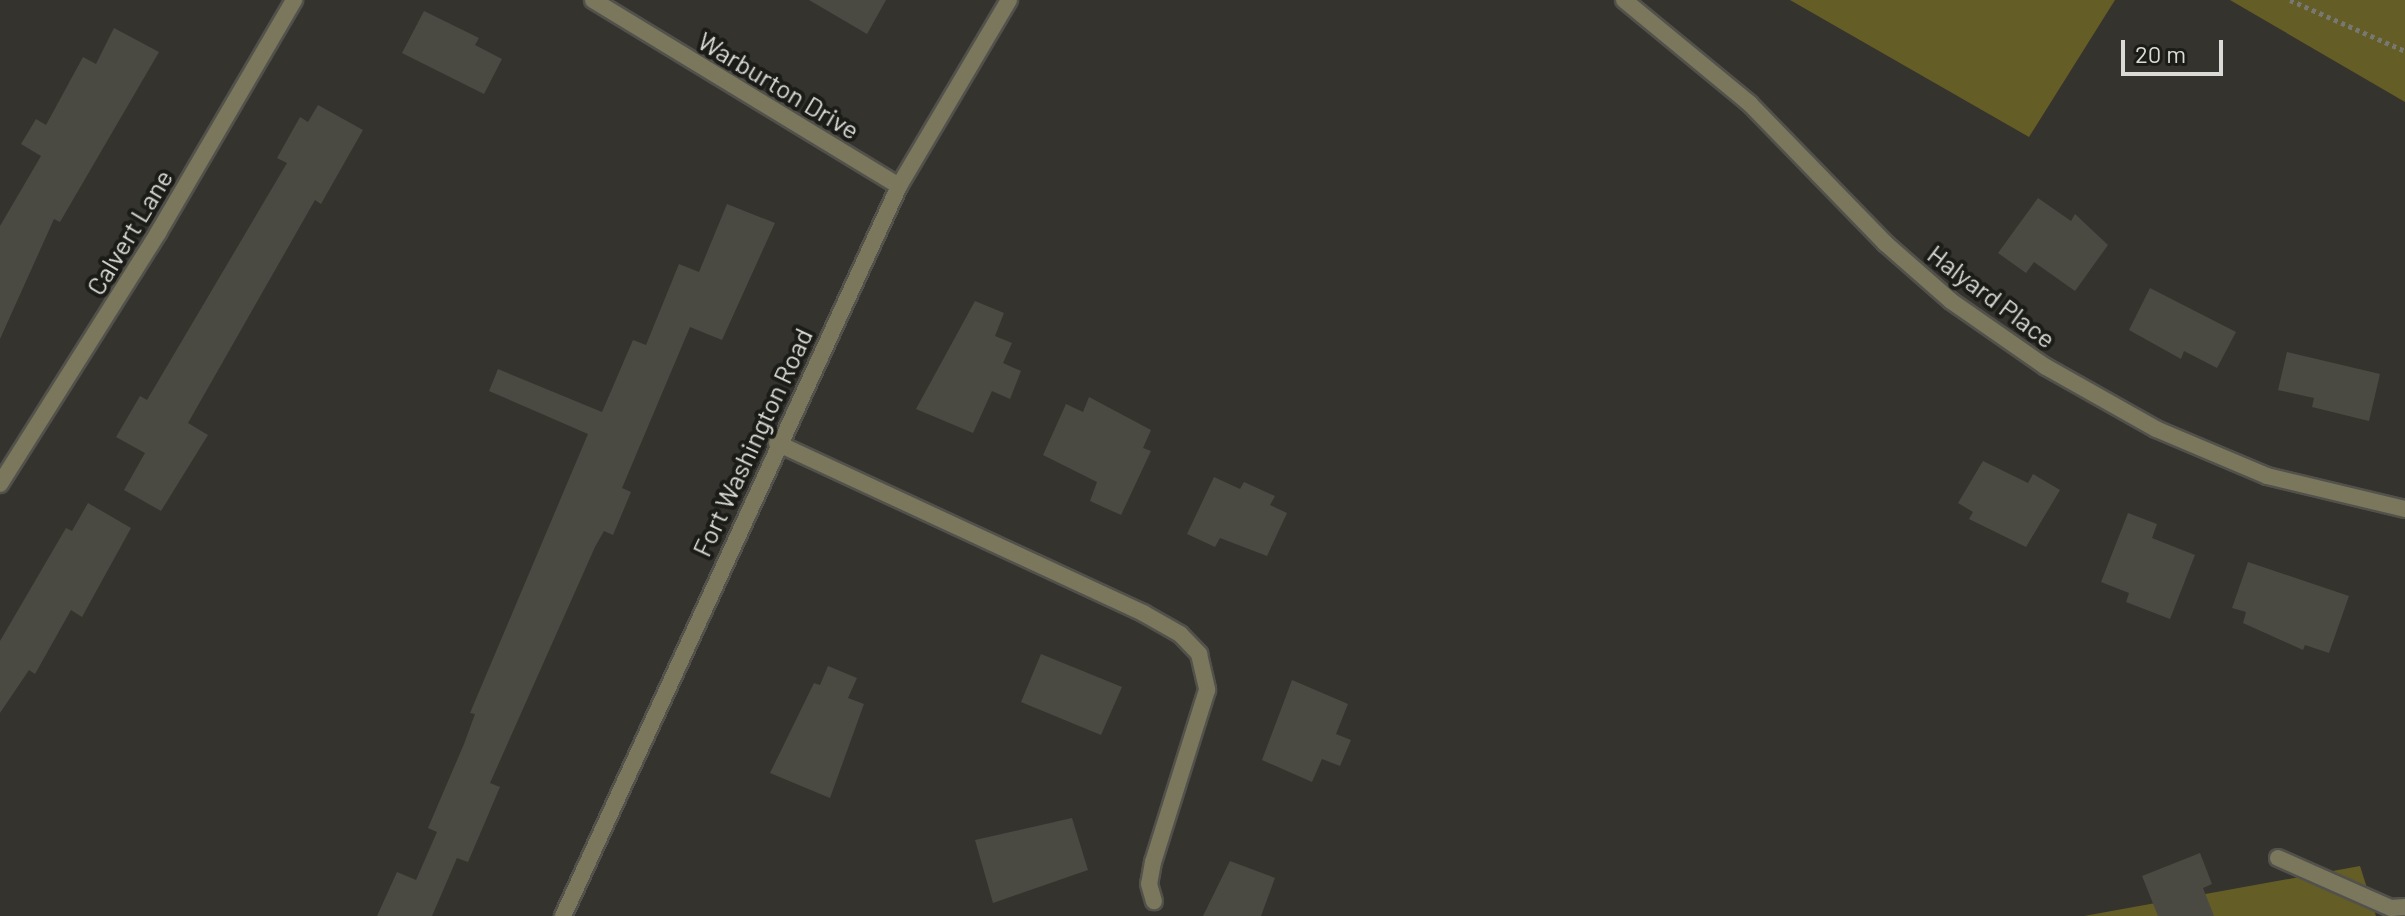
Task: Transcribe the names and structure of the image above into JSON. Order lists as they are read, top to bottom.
{
  "streets": {
    "street": [
      "Warburton Drive",
      "Calvert Lane",
      "Halyard Place",
      "Fort Washington Road"
    ]
  },
  "crossings": [
    ["Warburton Drive", "Fort Washington Road"]
  ],
  "scale_bar": "20 m"
}
